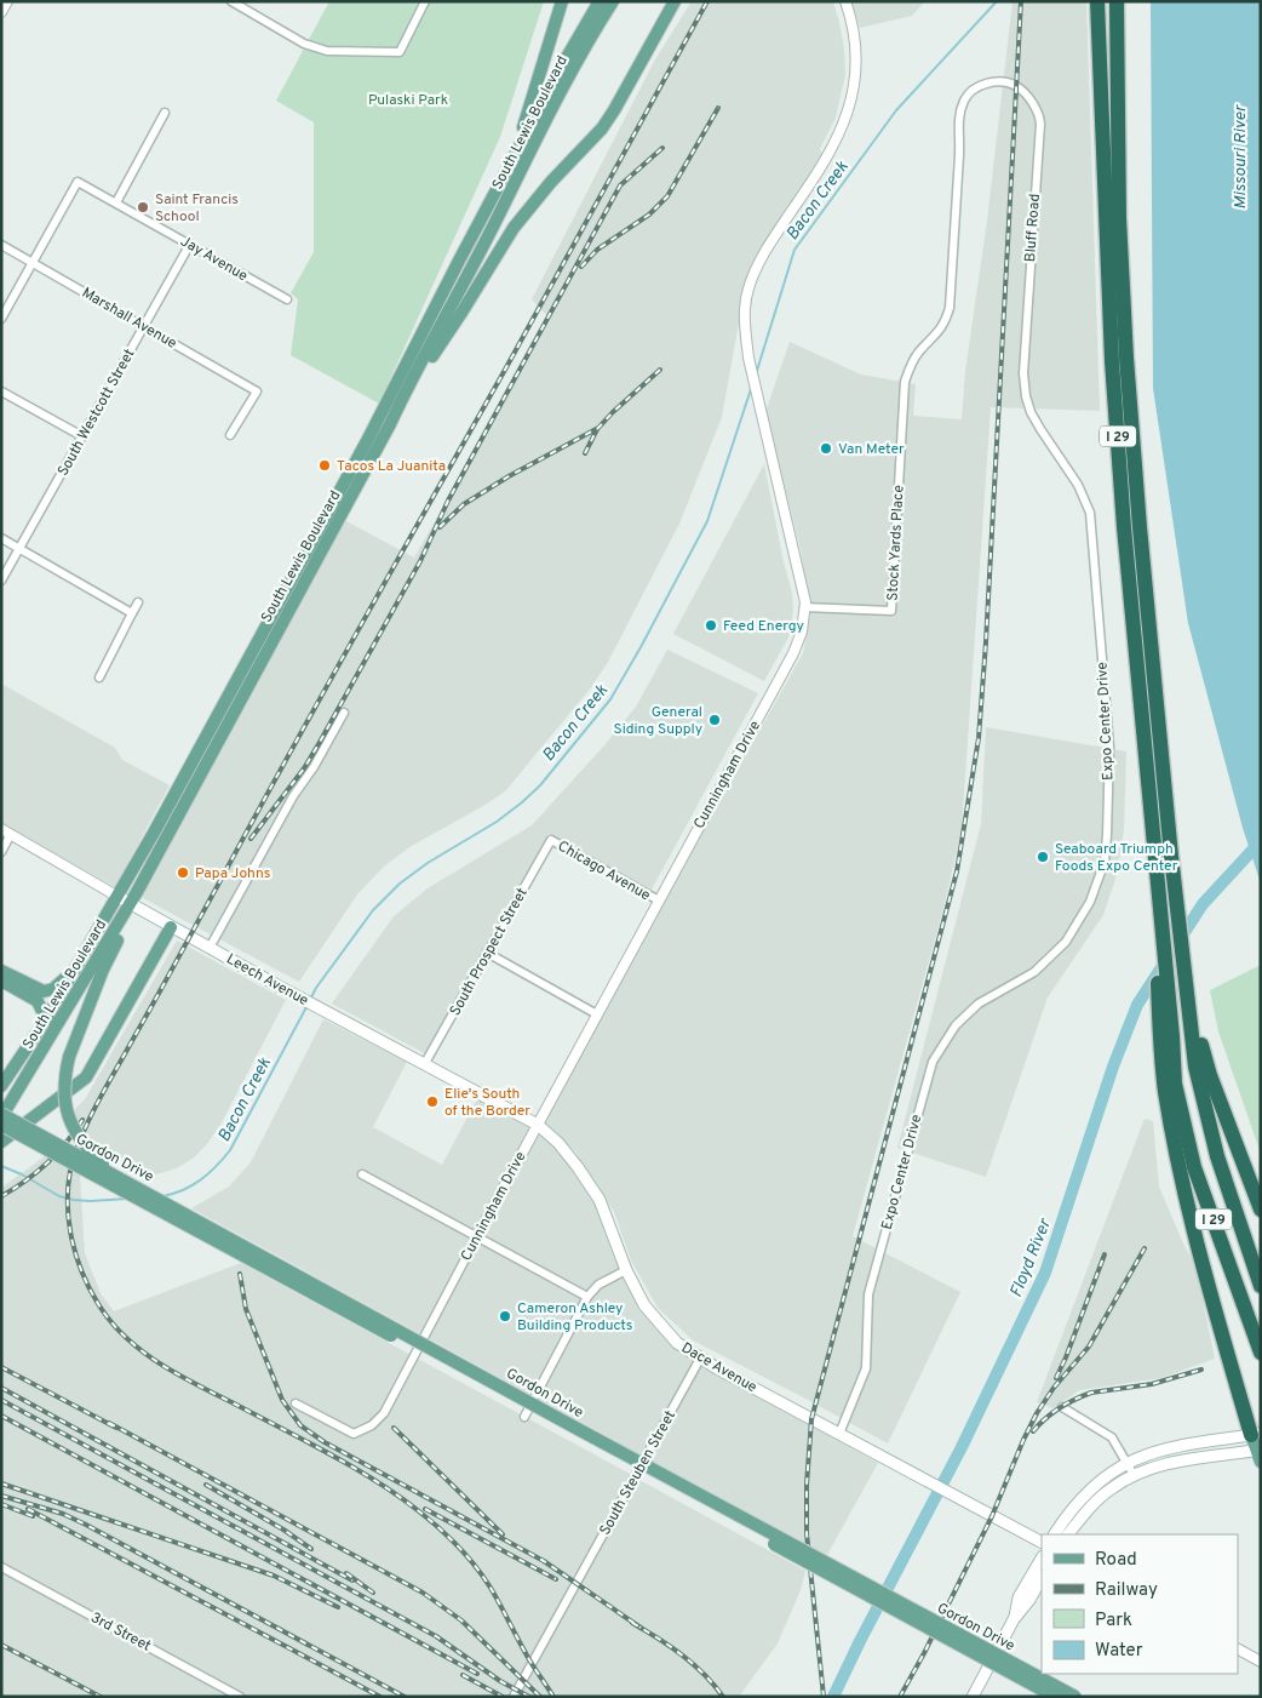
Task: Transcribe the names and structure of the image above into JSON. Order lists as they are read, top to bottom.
{
  "streets": {
    "highway": ["I 29"],
    "main road": [
      "South Lewis Boulevard",
      "Leech Avenue",
      "Gordon Drive",
      "Dace Avenue"
    ],
    "street": [
      "Bluff Road",
      "Jay Avenue",
      "Marshall Avenue",
      "South Westcott Street",
      "Stock Yards Place",
      "Expo Center Drive",
      "Cunningham Drive",
      "Chicago Avenue",
      "South Prospect Street",
      "South Steuben Street",
      "3rd Street"
    ]
  },
  "crossings": [
    ["South Lewis Boulevard", "Leech Avenue"],
    ["South Lewis Boulevard", "Gordon Drive"],
    ["Bluff Road", "Stock Yards Place"],
    ["Bluff Road", "Expo Center Drive"],
    ["Jay Avenue", "Marshall Avenue"],
    ["Jay Avenue", "South Westcott Street"],
    ["Marshall Avenue", "South Westcott Street"],
    ["Stock Yards Place", "Cunningham Drive"],
    ["Expo Center Drive", "Dace Avenue"],
    ["Cunningham Drive", "Chicago Avenue"],
    ["Cunningham Drive", "Leech Avenue"],
    ["Cunningham Drive", "Dace Avenue"],
    ["Chicago Avenue", "South Prospect Street"],
    ["South Prospect Street", "Leech Avenue"],
    ["Leech Avenue", "Dace Avenue"],
    ["Dace Avenue", "South Steuben Street"]
  ],
  "water": ["Missouri River", "Bacon Creek", "Floyd River"],
  "parks": ["Pulaski Park"],
  "places": [
    "Saint Francis School",
    "Van Meter",
    "Tacos La Juanita",
    "Feed Energy",
    "General Siding Supply",
    "Seaboard Triumph Foods Expo Center",
    "Papa Johns",
    "Elie's South of the Border",
    "Cameron Ashley Building Products"
  ],
  "legend": [
    "Road",
    "Railway",
    "Park",
    "Water"
  ]
}
